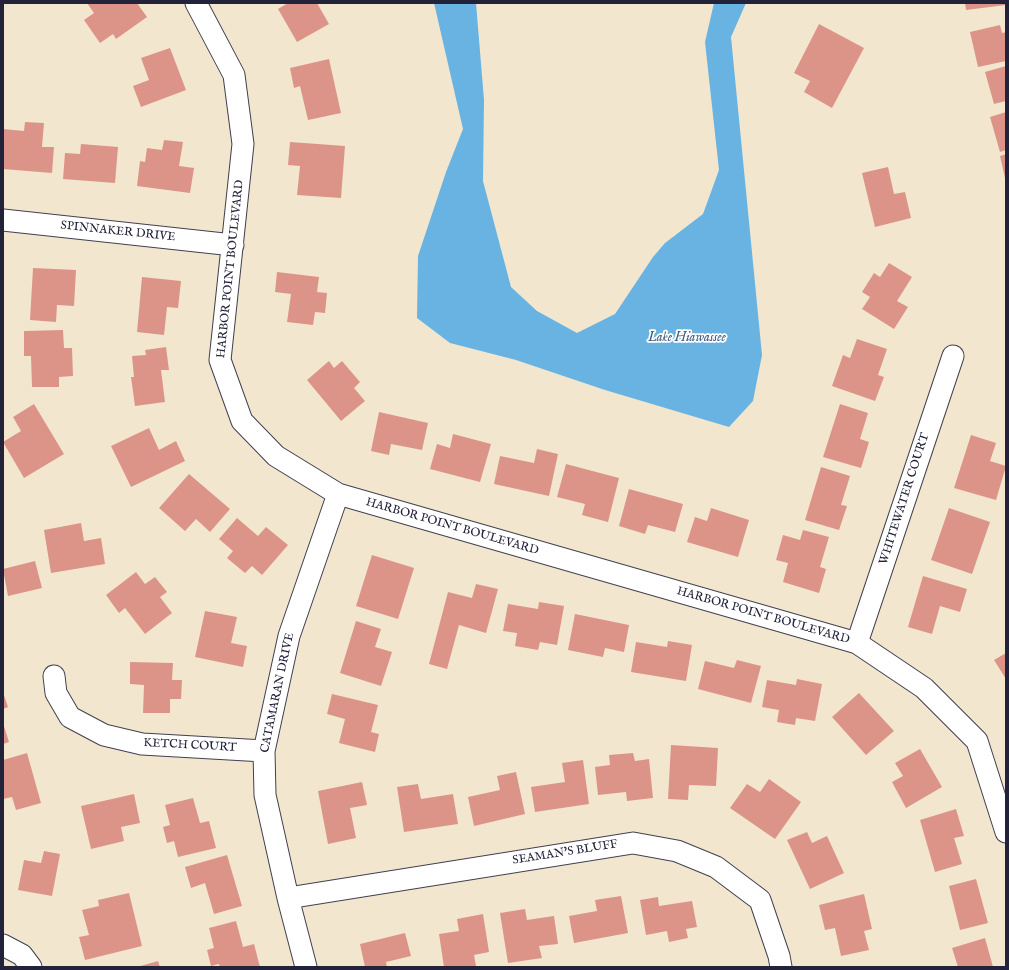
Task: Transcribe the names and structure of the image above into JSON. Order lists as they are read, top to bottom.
{
  "streets": {
    "street": [
      "SPINNAKER DRIVE",
      "HARBOR POINT BOULEVARD",
      "WHITEWATER COURT",
      "CATAMARAN DRIVE",
      "KETCH COURT",
      "SEAMAN'S BLUFF"
    ]
  },
  "crossings": [
    ["SPINNAKER DRIVE", "HARBOR POINT BOULEVARD"],
    ["HARBOR POINT BOULEVARD", "WHITEWATER COURT"],
    ["HARBOR POINT BOULEVARD", "CATAMARAN DRIVE"],
    ["CATAMARAN DRIVE", "KETCH COURT"],
    ["CATAMARAN DRIVE", "SEAMAN'S BLUFF"]
  ],
  "water": ["Lake Hiawassee"]
}
